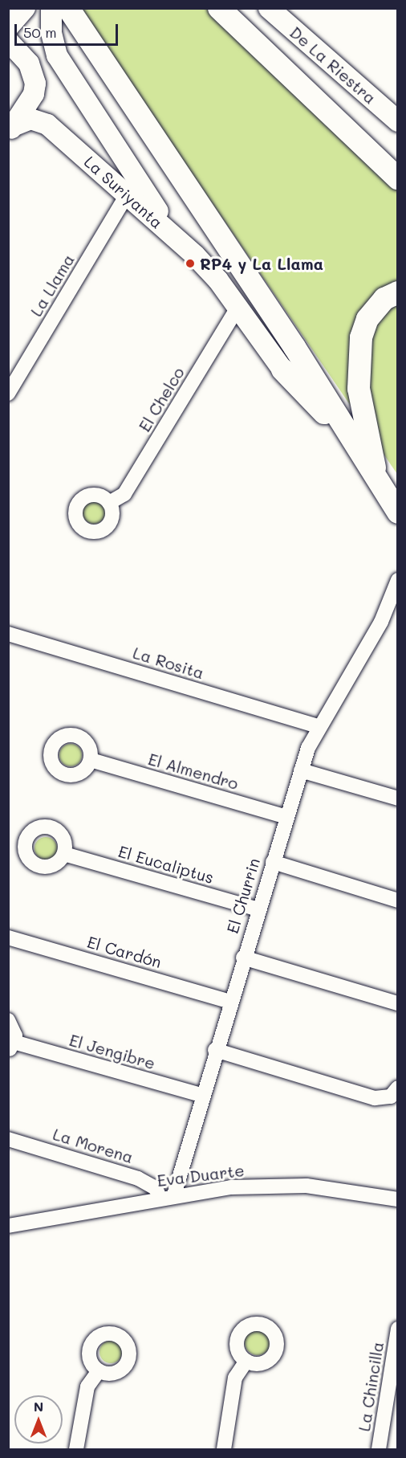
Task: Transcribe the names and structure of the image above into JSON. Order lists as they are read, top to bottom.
{
  "streets": {
    "street": [
      "De La Riestra",
      "La Suriyanta",
      "La Llama",
      "El Chelco",
      "La Rosita",
      "El Almendro",
      "El Eucaliptus",
      "El Churrin",
      "El Cardón",
      "El Jengibre",
      "La Morena",
      "Eva Duarte",
      "La Chincilla"
    ]
  },
  "crossings": [
    ["La Suriyanta", "La Llama"],
    ["La Suriyanta", "El Chelco"],
    ["La Rosita", "El Churrin"],
    ["El Almendro", "El Churrin"],
    ["El Eucaliptus", "El Churrin"],
    ["El Churrin", "El Cardón"],
    ["El Churrin", "El Jengibre"],
    ["El Churrin", "La Morena"],
    ["El Churrin", "Eva Duarte"],
    ["La Morena", "Eva Duarte"]
  ],
  "places": ["RP4 y La Llama"],
  "scale_bar": "50 m",
  "north": "top"
}
